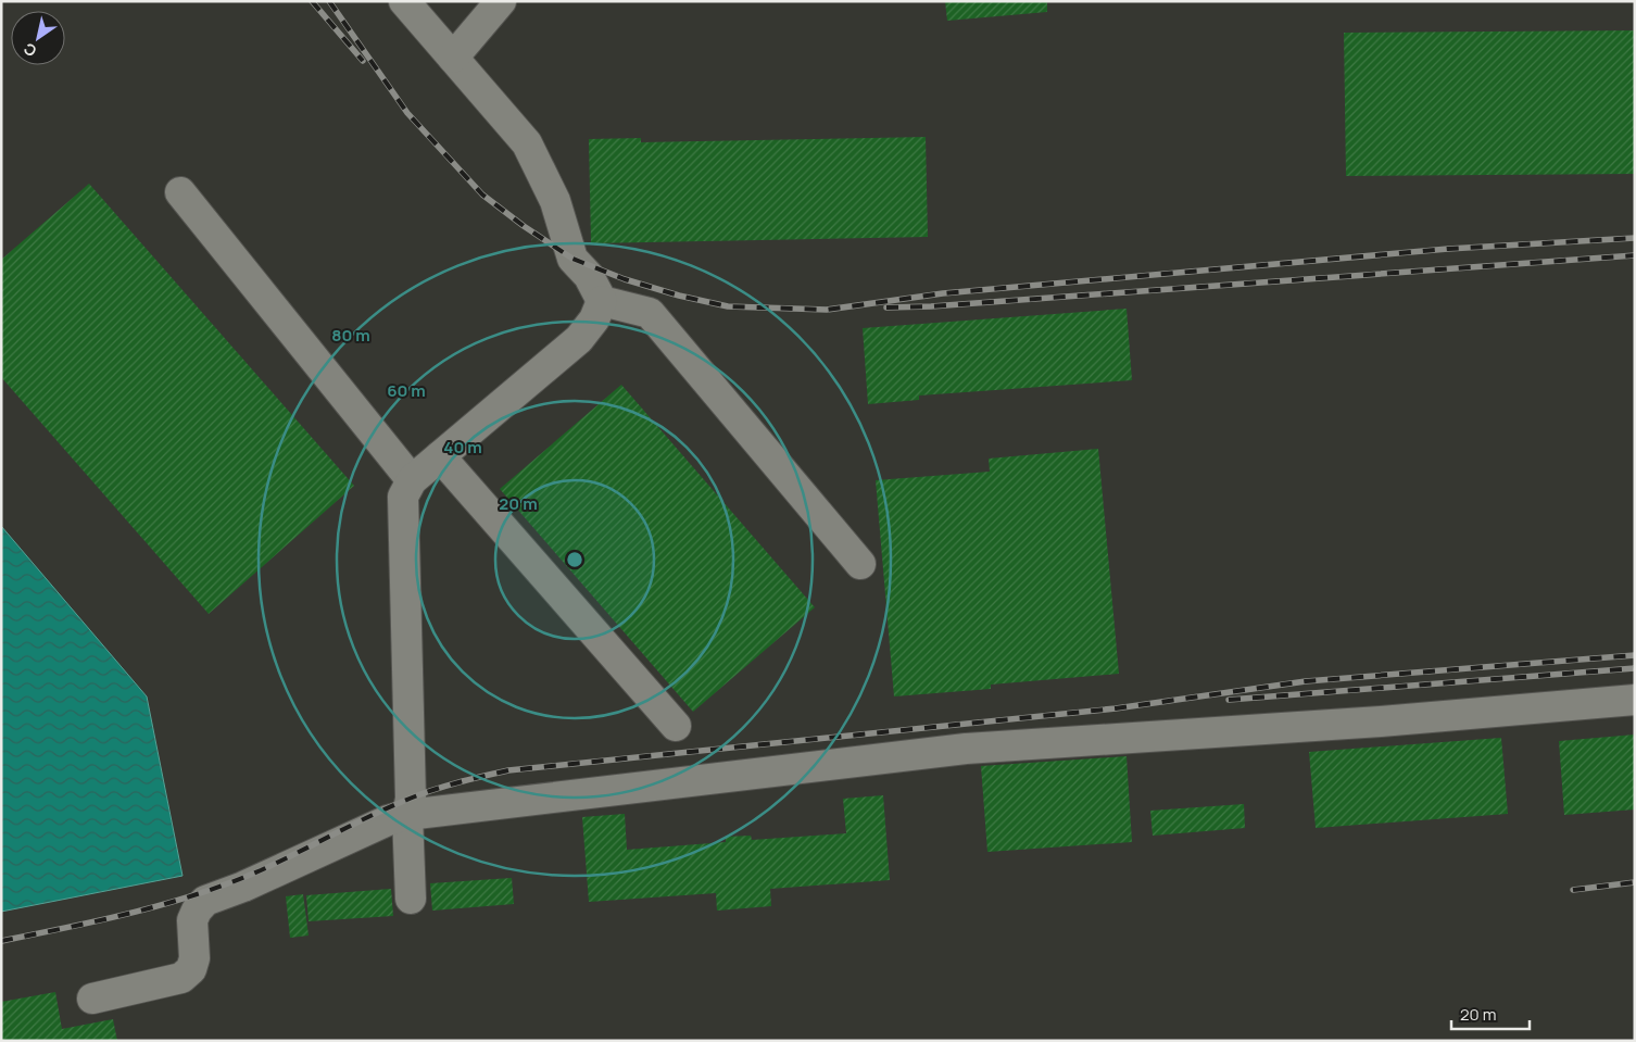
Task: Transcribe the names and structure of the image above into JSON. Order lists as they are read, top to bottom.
{
  "scale_bar": "20 m",
  "north": "bottom left",
  "rings": [
    "80 m",
    "60 m",
    "40 m",
    "20 m"
  ]
}
